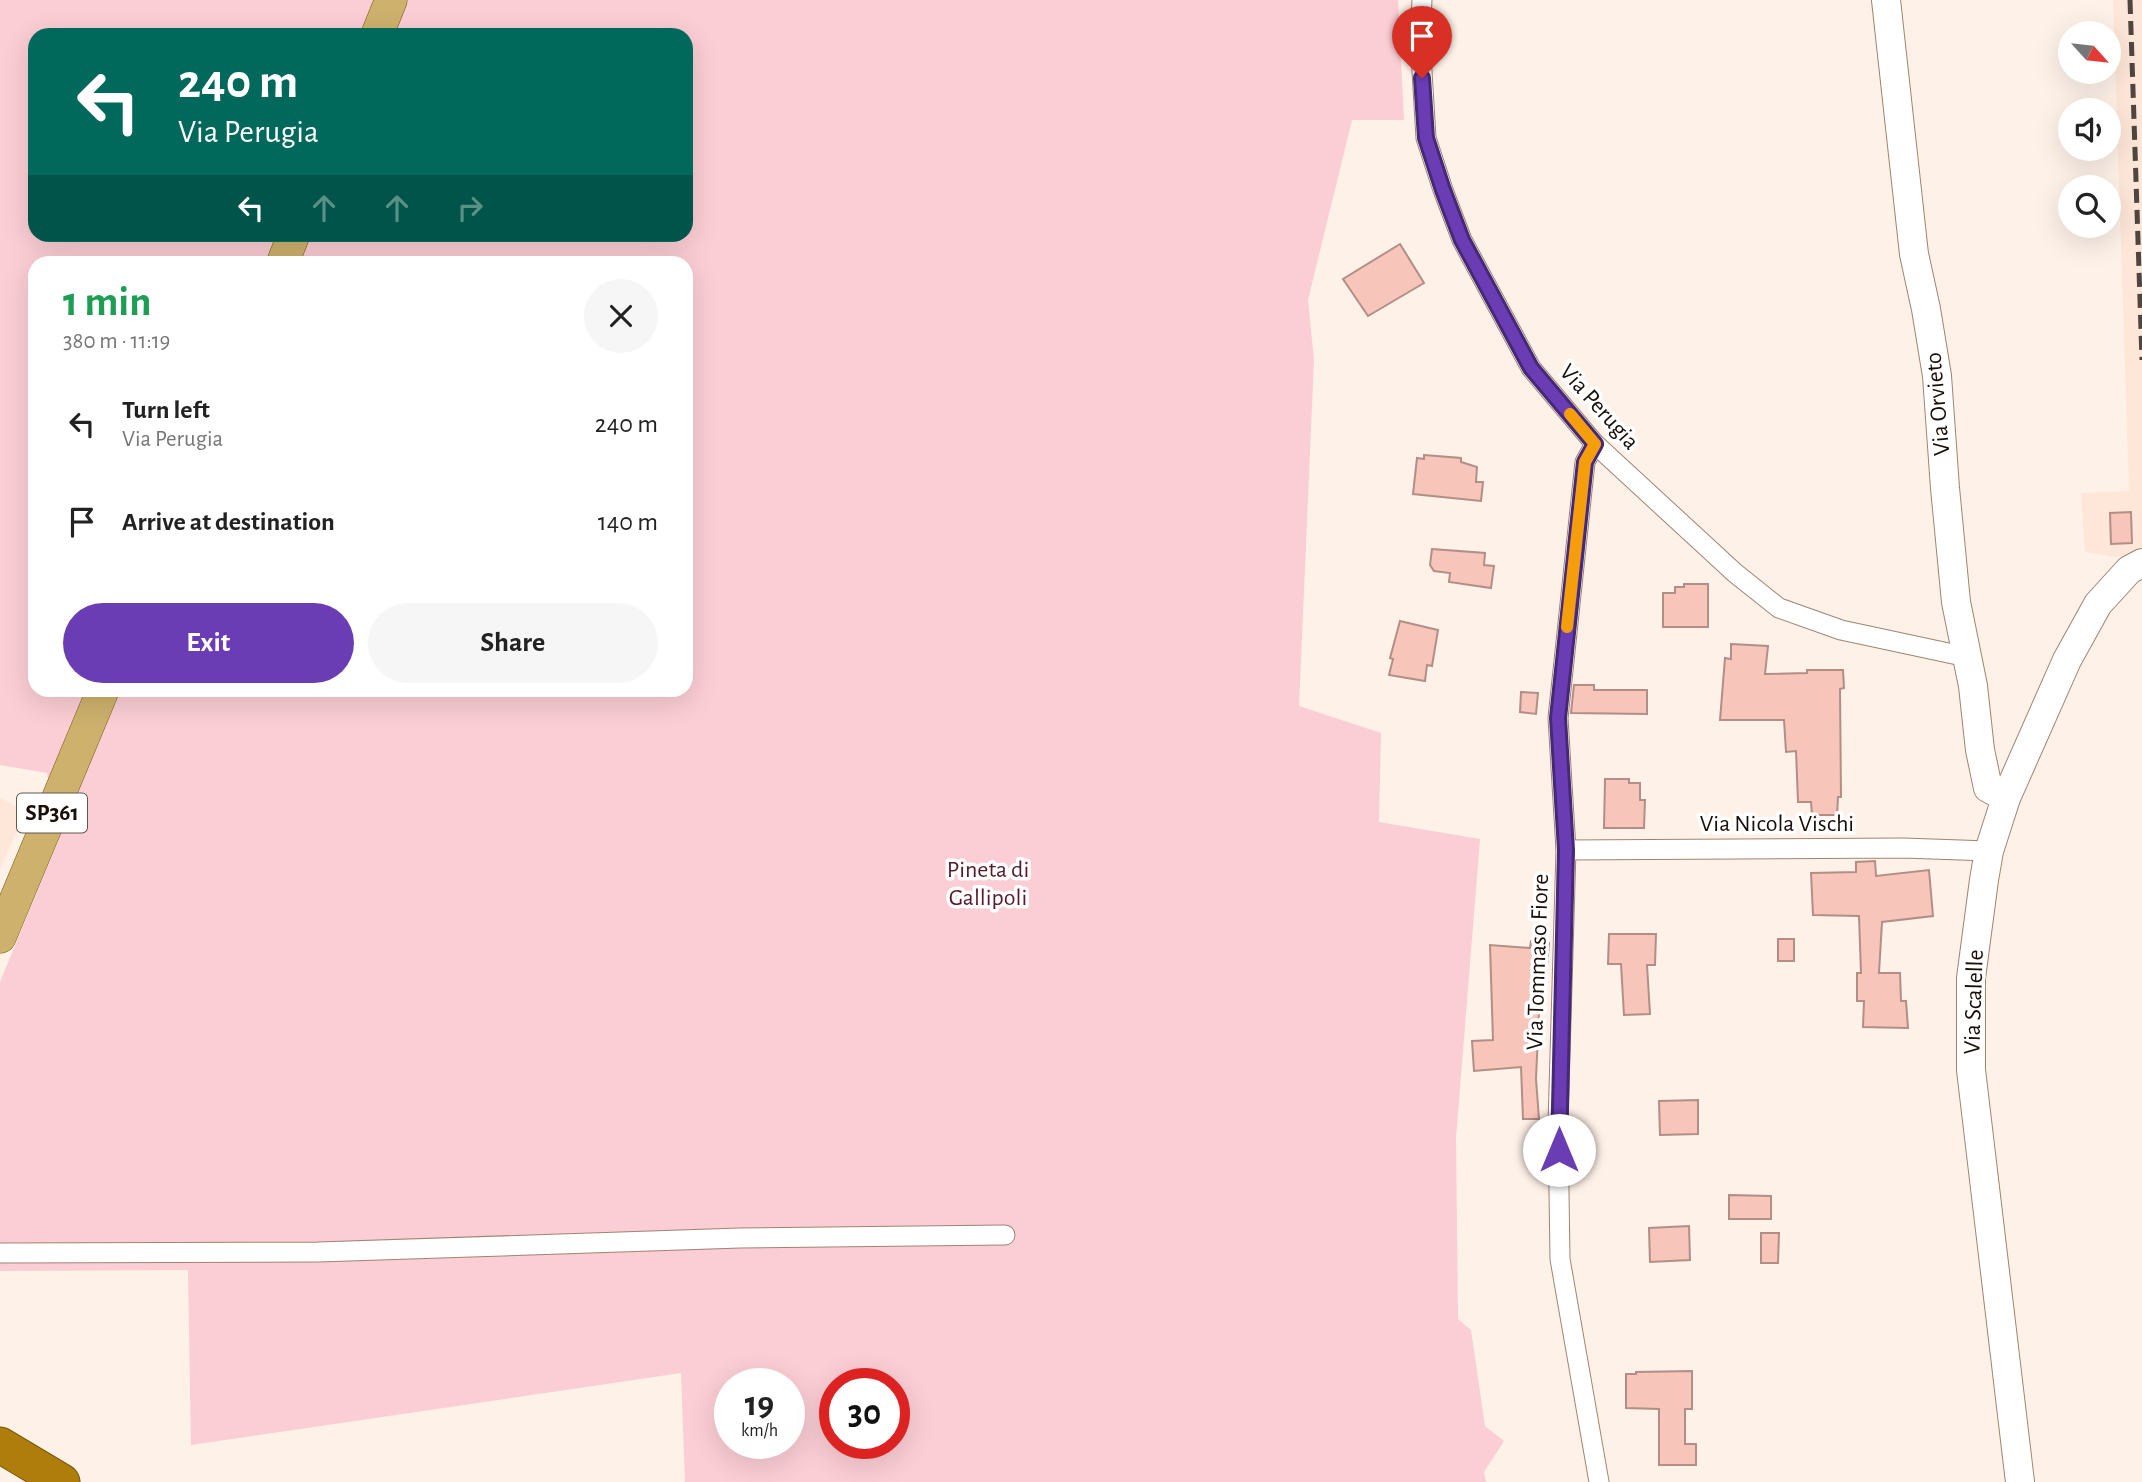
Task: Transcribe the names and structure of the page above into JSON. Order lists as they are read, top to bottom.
{
  "streets": {
    "main road": ["Via Orvieto", "SP361", "Via Scalelle"],
    "street": ["Via Perugia", "Via Nicola Vischi", "Via Tommaso Fiore"]
  },
  "crossings": [
    ["Via Orvieto", "Via Perugia"],
    ["Via Orvieto", "Via Scalelle"],
    ["Via Perugia", "Via Tommaso Fiore"],
    ["Via Nicola Vischi", "Via Tommaso Fiore"],
    ["Via Nicola Vischi", "Via Scalelle"]
  ],
  "parks": ["Pineta di Gallipoli"],
  "north": "bottom right",
  "page": {
    "turn": ["240 m", "Via Perugia"],
    "heading": ["1 min", "380 m · 11:19"],
    "list": [
      {
        "name": "Turn left",
        "note": "Via Perugia",
        "value": "240 m"
      },
      {
        "name": "Arrive at destination",
        "value": "140 m"
      }
    ],
    "buttons": ["Exit", "Share"],
    "speed": "19 km/h",
    "limit": "30"
  }
}
